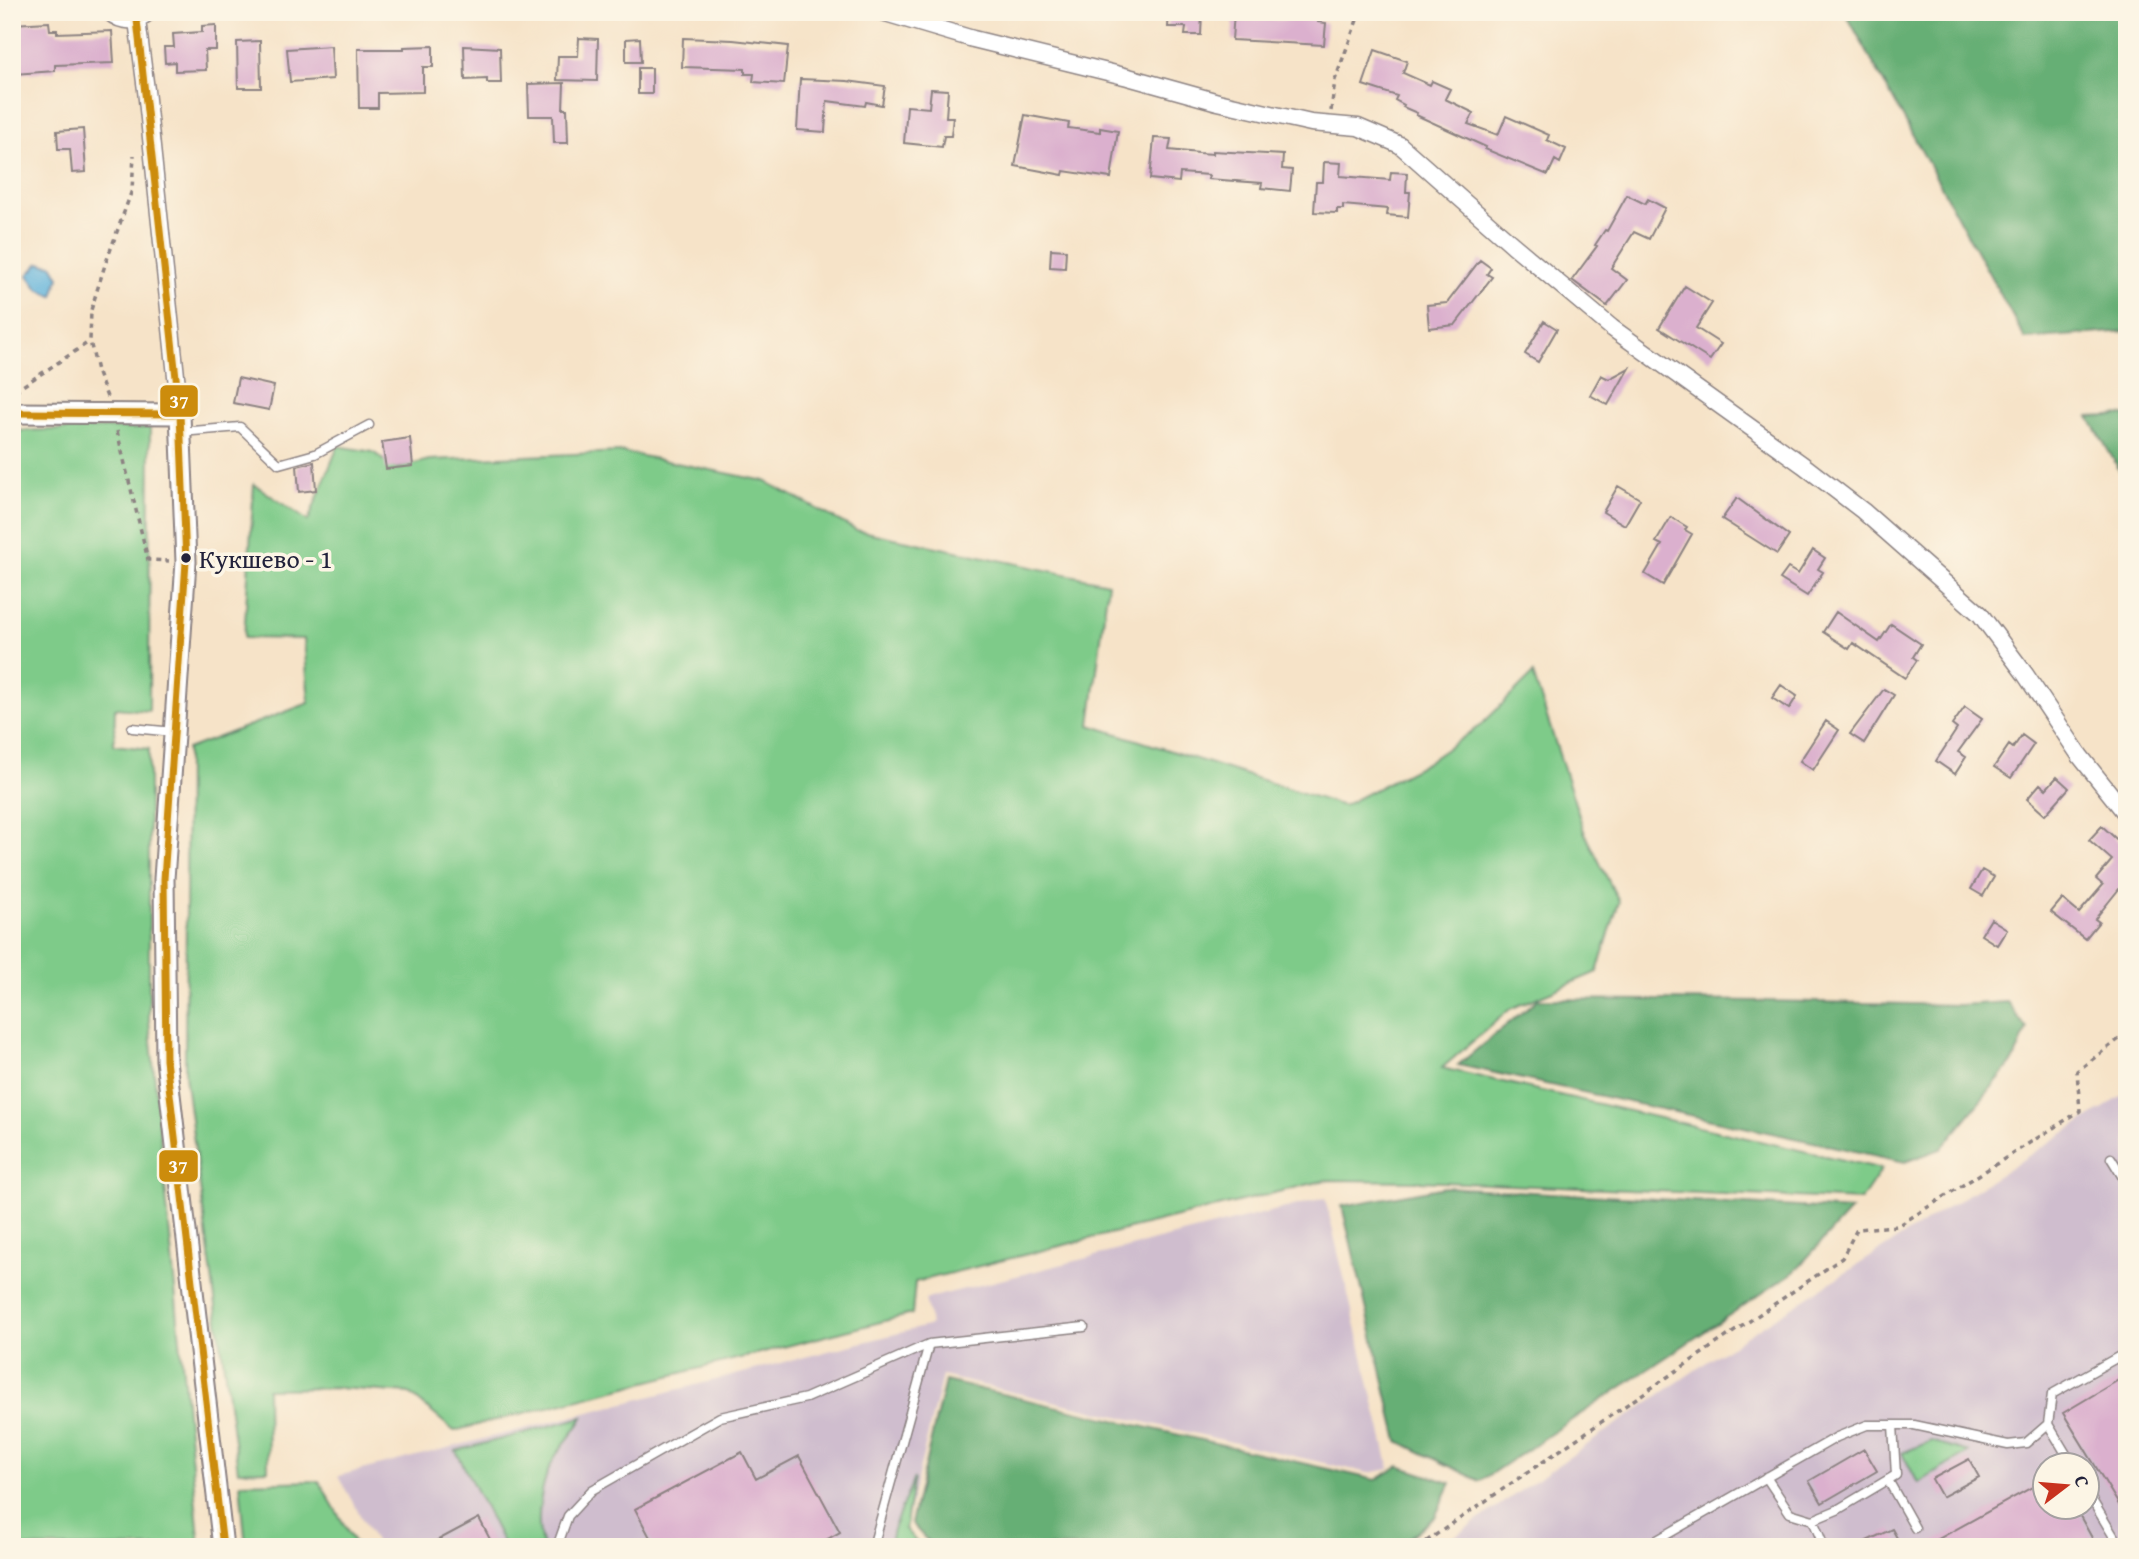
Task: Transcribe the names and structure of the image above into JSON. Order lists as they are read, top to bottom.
{
  "places": ["Кукшево - 1"],
  "lines": ["transit line 37"],
  "north": "right"
}
